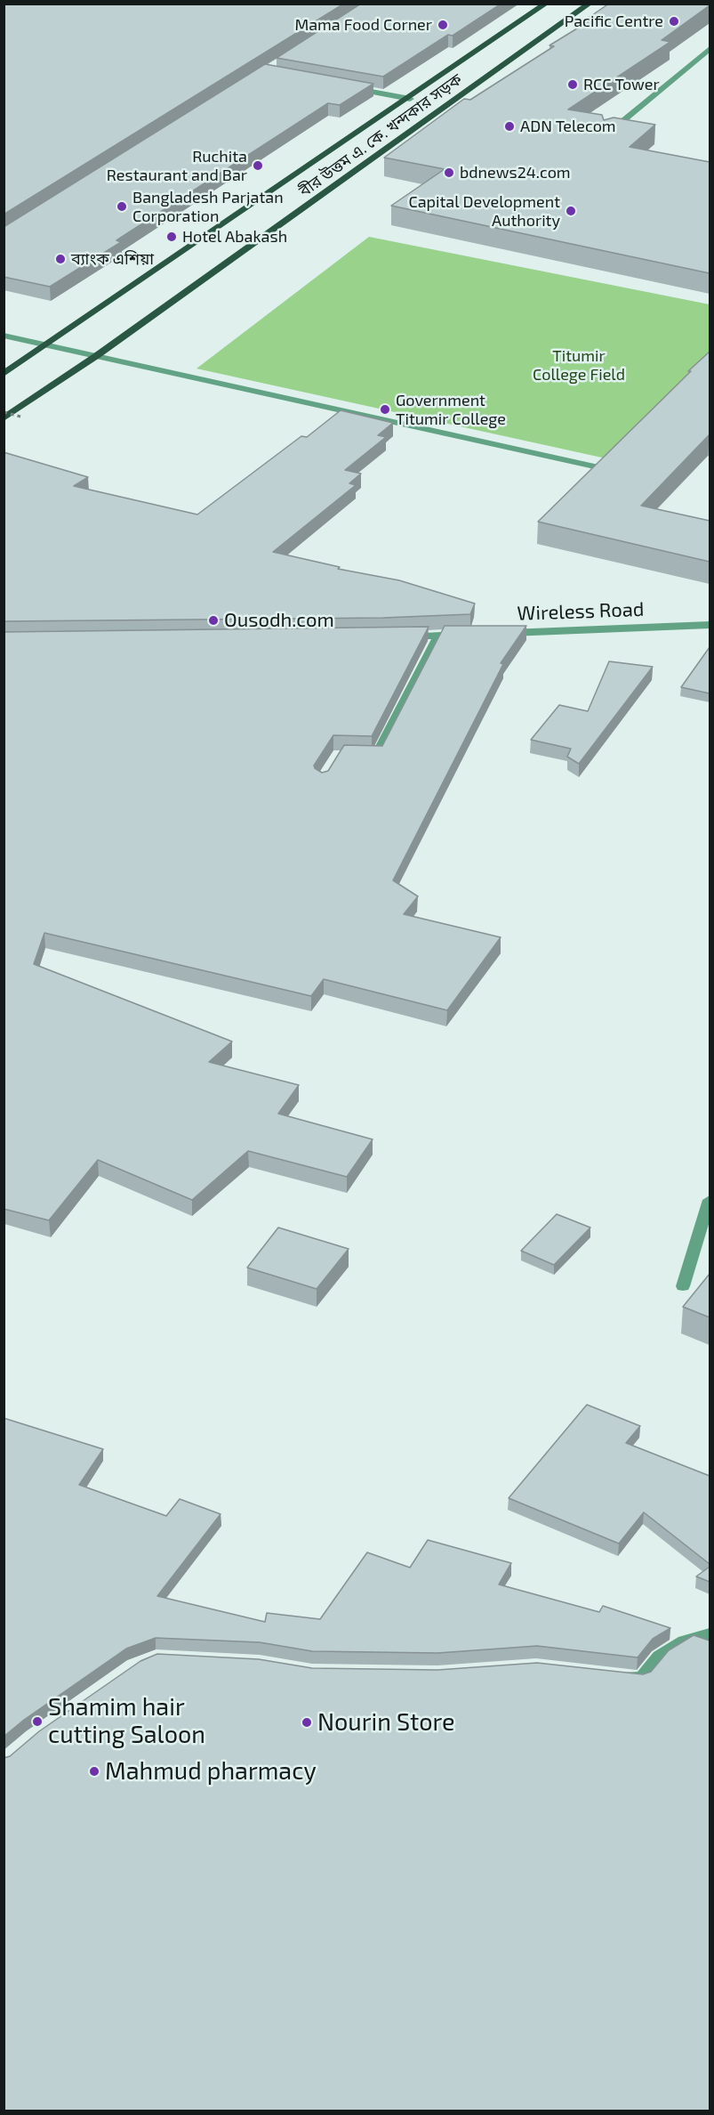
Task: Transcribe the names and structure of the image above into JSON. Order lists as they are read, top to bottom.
{
  "streets": {
    "main road": ["বীর উত্তম এ. কে. খন্দকার সড়ক"],
    "street": ["Wireless Road"]
  },
  "parks": ["Titumir College Field"],
  "places": [
    "Pacific Centre",
    "Mama Food Corner",
    "RCC Tower",
    "ADN Telecom",
    "Ruchita Restaurant and Bar",
    "bdnews24.com",
    "Bangladesh Parjatan Corporation",
    "Capital Development Authority",
    "Hotel Abakash",
    "ব্যাংক এশিয়া",
    "Government Titumir College",
    "Ousodh.com",
    "Shamim hair cutting Saloon",
    "Nourin Store",
    "Mahmud pharmacy"
  ]
}
